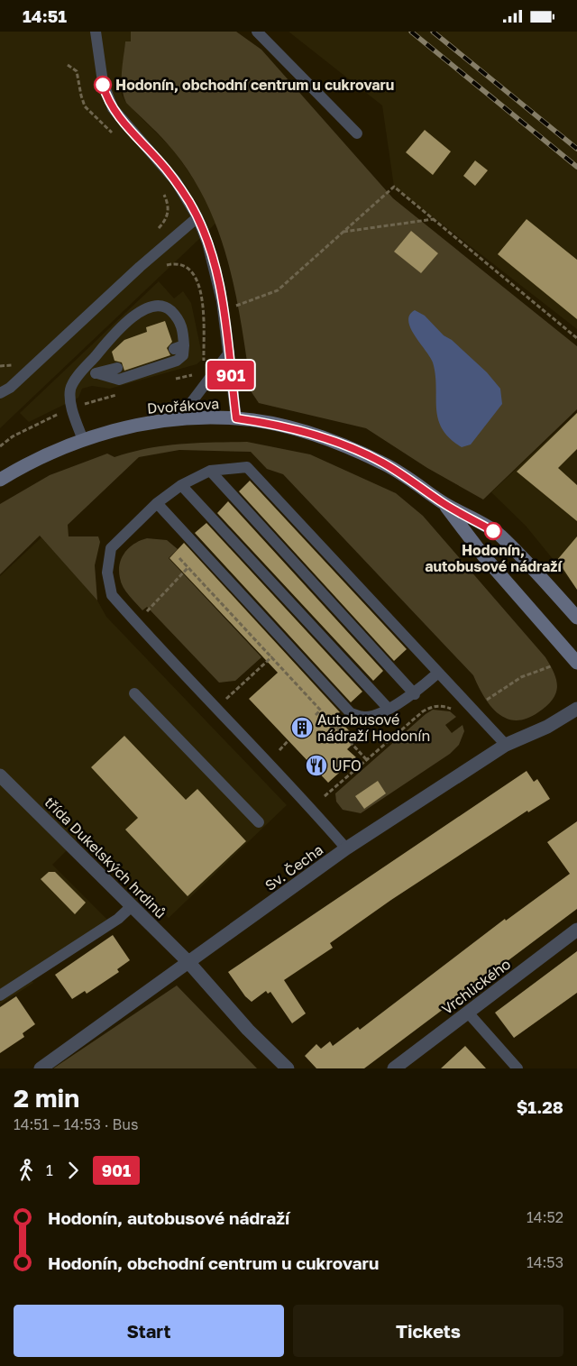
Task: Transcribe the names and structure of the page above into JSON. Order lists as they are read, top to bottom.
{
  "streets": {
    "main road": ["Dvořákova"],
    "street": ["třída Dukelských hrdinů", "Sv. Čecha", "Vrchlického"]
  },
  "crossings": [
    ["třída Dukelských hrdinů", "Sv. Čecha"]
  ],
  "places": {
    "other": ["Hodonín, obchodní centrum u cukrovaru", "Hodonín, autobusové nádraží"],
    "building": ["Autobusové nádraží Hodonín"],
    "restaurant": ["UFO"]
  },
  "lines": ["bus line 901"],
  "page": {
    "status": "14:51",
    "on_map": "901",
    "heading": ["2 min", "14:51 – 14:53 · Bus", "$1.28"],
    "legs": ["1", "901"],
    "list": [
      {
        "name": "Hodonín, autobusové nádraží",
        "value": "14:52"
      },
      {
        "name": "Hodonín, obchodní centrum u cukrovaru",
        "value": "14:53"
      }
    ],
    "buttons": ["Start", "Tickets"]
  }
}
